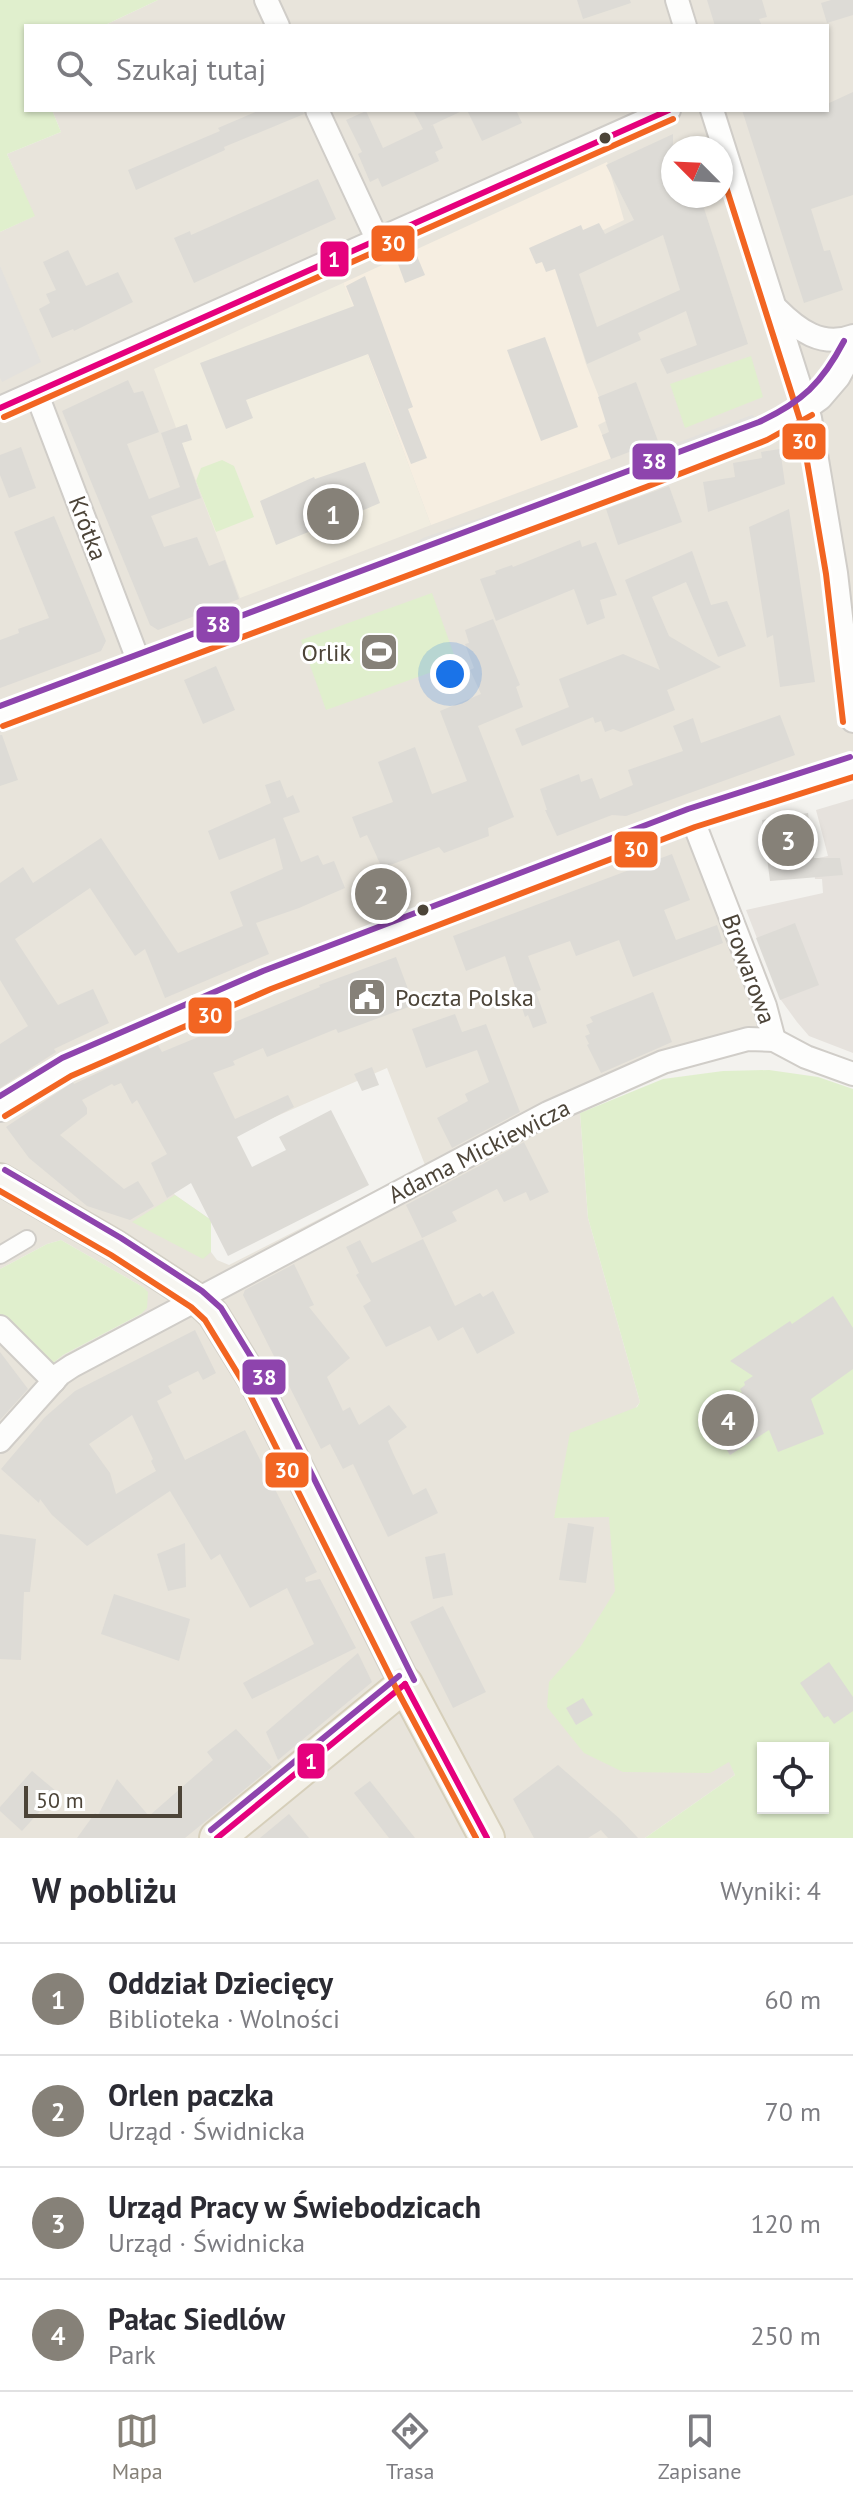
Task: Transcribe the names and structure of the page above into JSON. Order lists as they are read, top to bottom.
{
  "streets": {
    "street": ["Krótka", "Browarowa", "Adama Mickiewicza"]
  },
  "crossings": [
    ["Browarowa", "Adama Mickiewicza"]
  ],
  "places": {
    "sports": ["Orlik"],
    "public building": ["Poczta Polska"]
  },
  "lines": ["transit line 1", "transit line 30", "transit line 38"],
  "scale_bar": "50 m",
  "north": "top left",
  "page": {
    "search": "Szukaj tutaj",
    "pins": [
      "1",
      "3",
      "2",
      "4"
    ],
    "scale": "50 m",
    "heading": ["W pobliżu", "Wyniki: 4"],
    "list": [
      {
        "mark": "1",
        "name": "Oddział Dziecięcy",
        "note": "Biblioteka · Wolności",
        "value": "60 m"
      },
      {
        "mark": "2",
        "name": "Orlen paczka",
        "note": "Urząd · Świdnicka",
        "value": "70 m"
      },
      {
        "mark": "3",
        "name": "Urząd Pracy w Świebodzicach",
        "note": "Urząd · Świdnicka",
        "value": "120 m"
      },
      {
        "mark": "4",
        "name": "Pałac Siedlów",
        "note": "Park",
        "value": "250 m"
      }
    ],
    "nav": ["Mapa", "Trasa", "Zapisane"]
  }
}
